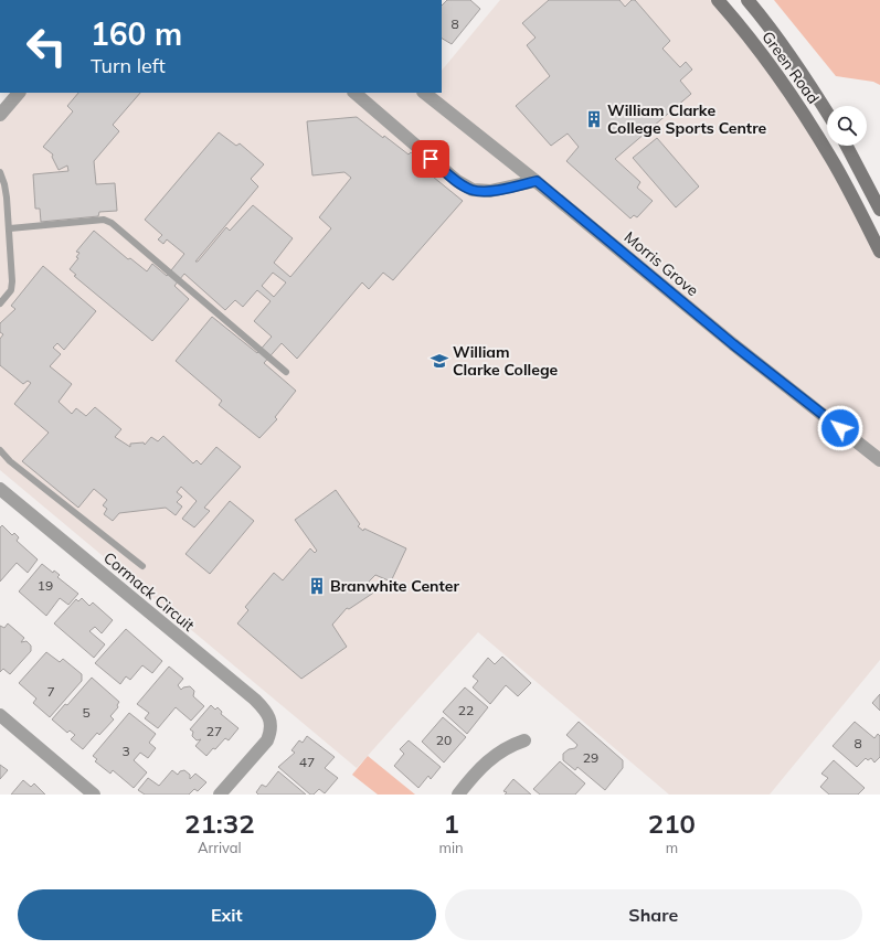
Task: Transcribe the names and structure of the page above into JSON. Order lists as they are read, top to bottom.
{
  "streets": {
    "main road": ["Green Road"],
    "street": ["Morris Grove", "Cormack Circuit"]
  },
  "places": {
    "building": ["William Clarke College Sports Centre", "Branwhite Center"],
    "school or university": ["William Clarke College"]
  },
  "house_numbers": [
    "8",
    "19",
    "7",
    "22",
    "5",
    "27",
    "20",
    "8",
    "3",
    "29",
    "47"
  ],
  "page": {
    "turn": ["160 m", "Turn left"],
    "eta": [
      "21:32",
      "Arrival",
      "1",
      "min",
      "210",
      "m"
    ],
    "buttons": ["Exit", "Share"]
  }
}
